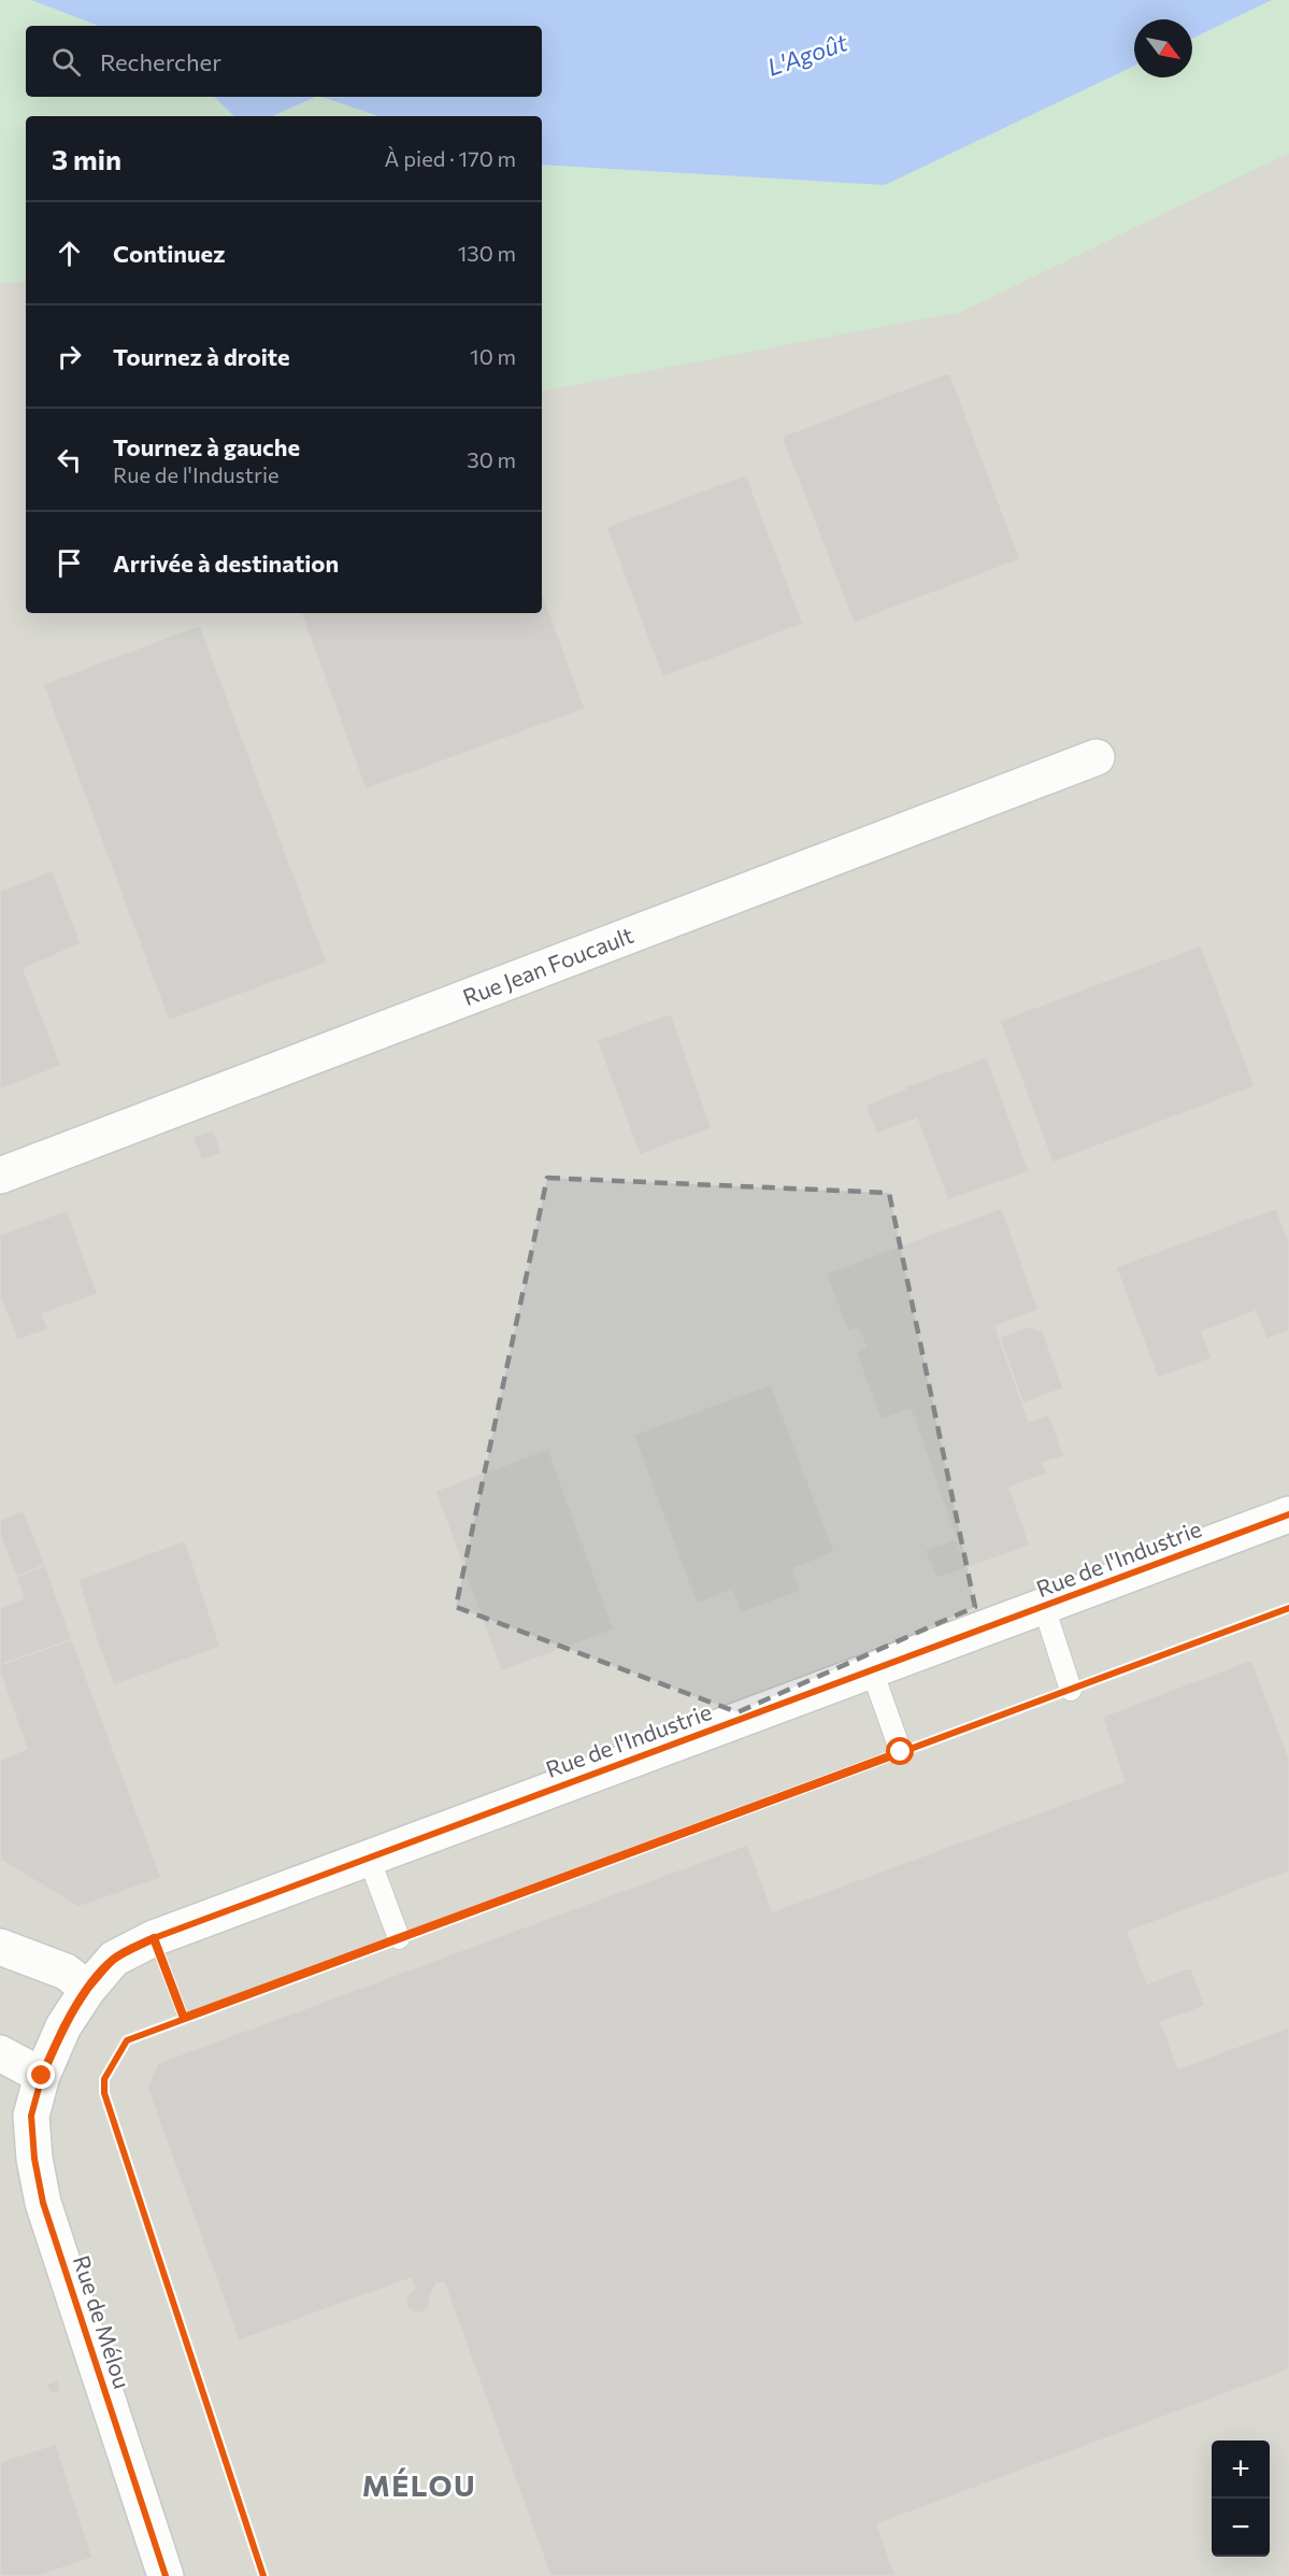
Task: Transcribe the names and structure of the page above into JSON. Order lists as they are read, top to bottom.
{
  "streets": {
    "street": ["Rue Jean Foucault", "Rue de l'Industrie", "Rue de Mélou"]
  },
  "crossings": [
    ["Rue de l'Industrie", "Rue de Mélou"]
  ],
  "districts": ["MÉLOU"],
  "water": ["L'Agoût"],
  "north": "bottom right",
  "page": {
    "search": "Rechercher",
    "heading": ["3 min", "À pied · 170 m"],
    "list": [
      ["Continuez", "130 m"],
      ["Tournez à droite", "10 m"],
      ["Tournez à gauche", "Rue de l'Industrie", "30 m"],
      "Arrivée à destination"
    ],
    "map_buttons": ["+", "−"]
  }
}
